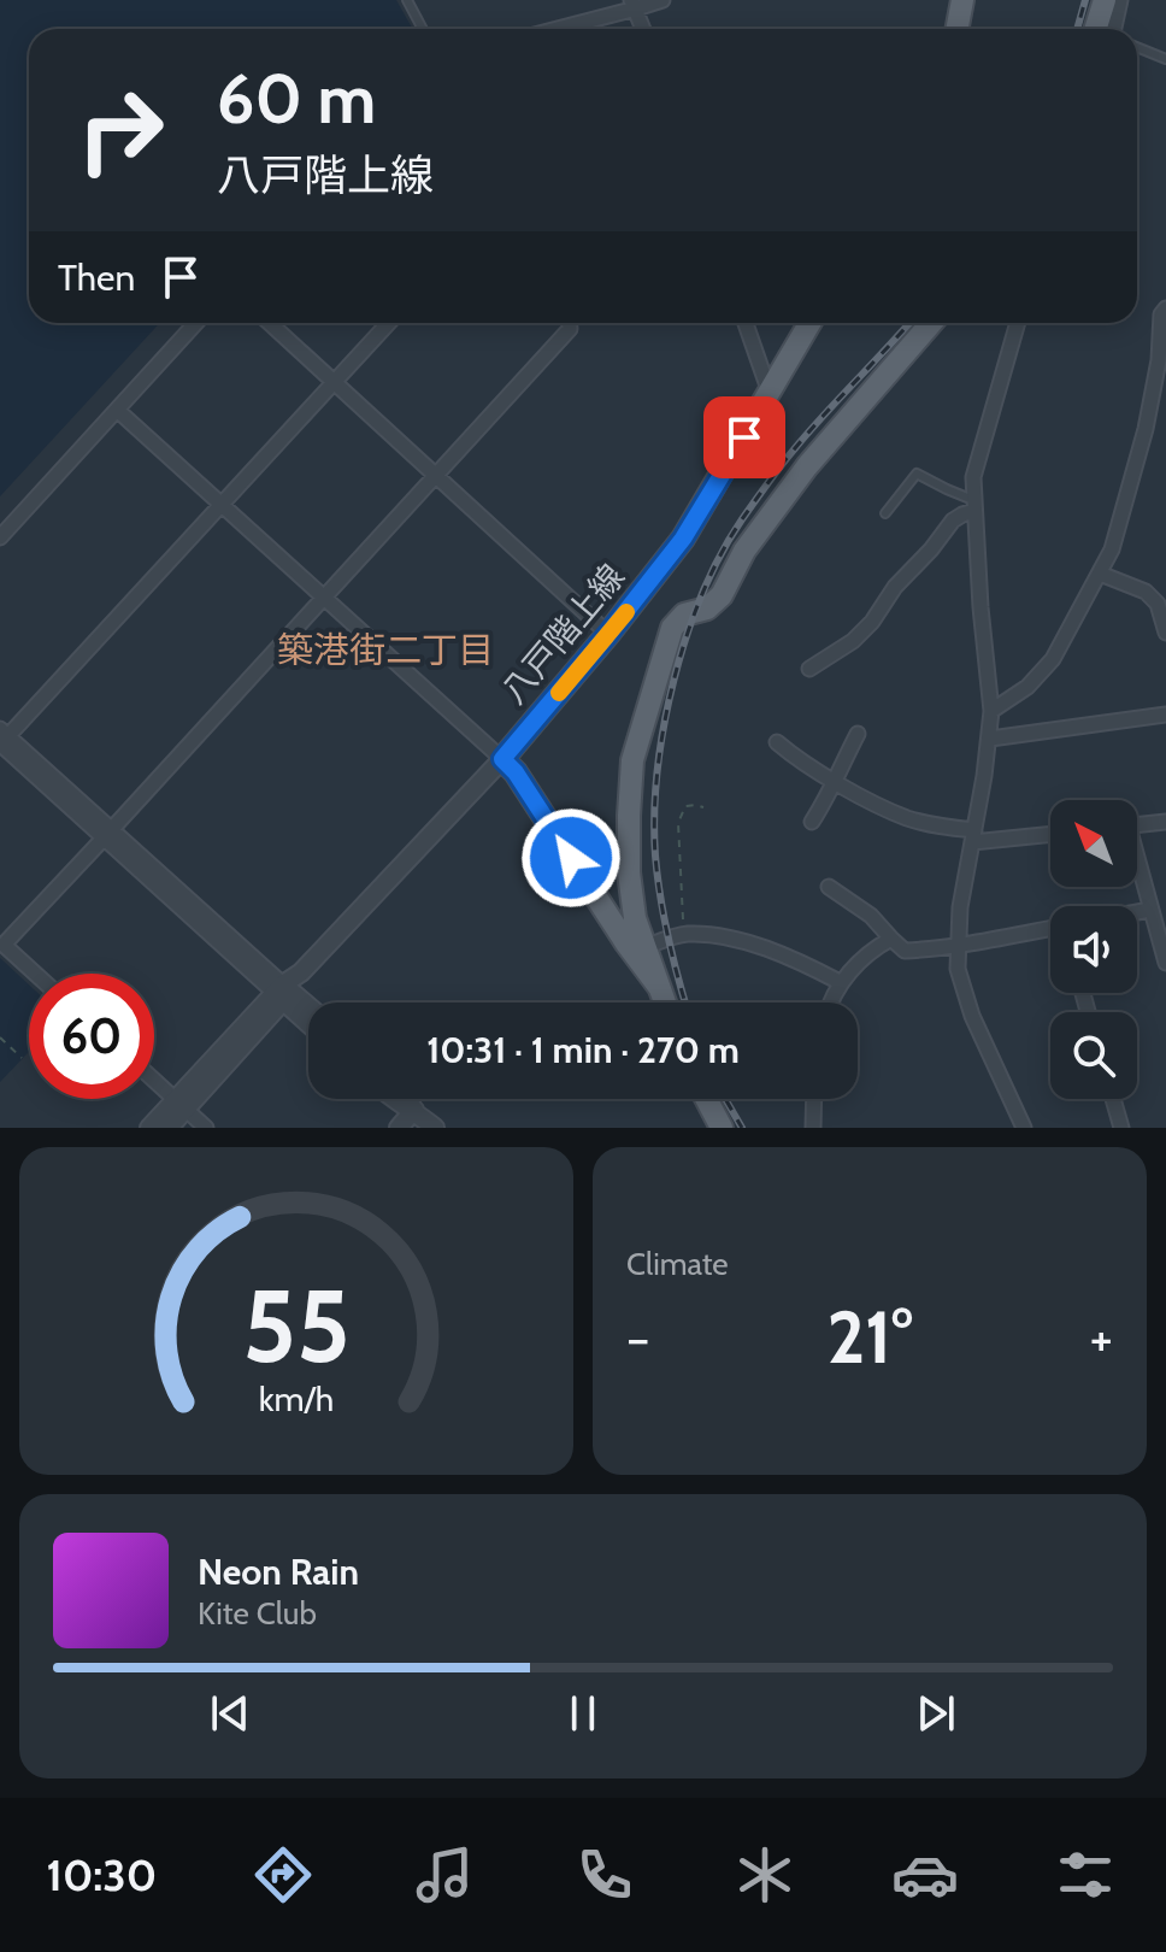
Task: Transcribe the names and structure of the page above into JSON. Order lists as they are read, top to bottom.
{
  "streets": {
    "main road": ["八戸階上線"]
  },
  "districts": ["築港街二丁目"],
  "north": "top left",
  "page": {
    "turn": ["60 m", "八戸階上線"],
    "then": "Then",
    "limit": "60",
    "trip": "10:31 · 1 min · 270 m",
    "tile": "Climate",
    "heat": ["−", "21°", "+"],
    "song": ["Neon Rain", "Kite Club"],
    "tabs": "10:30",
    "gauge": ["55", "km/h"]
  }
}
